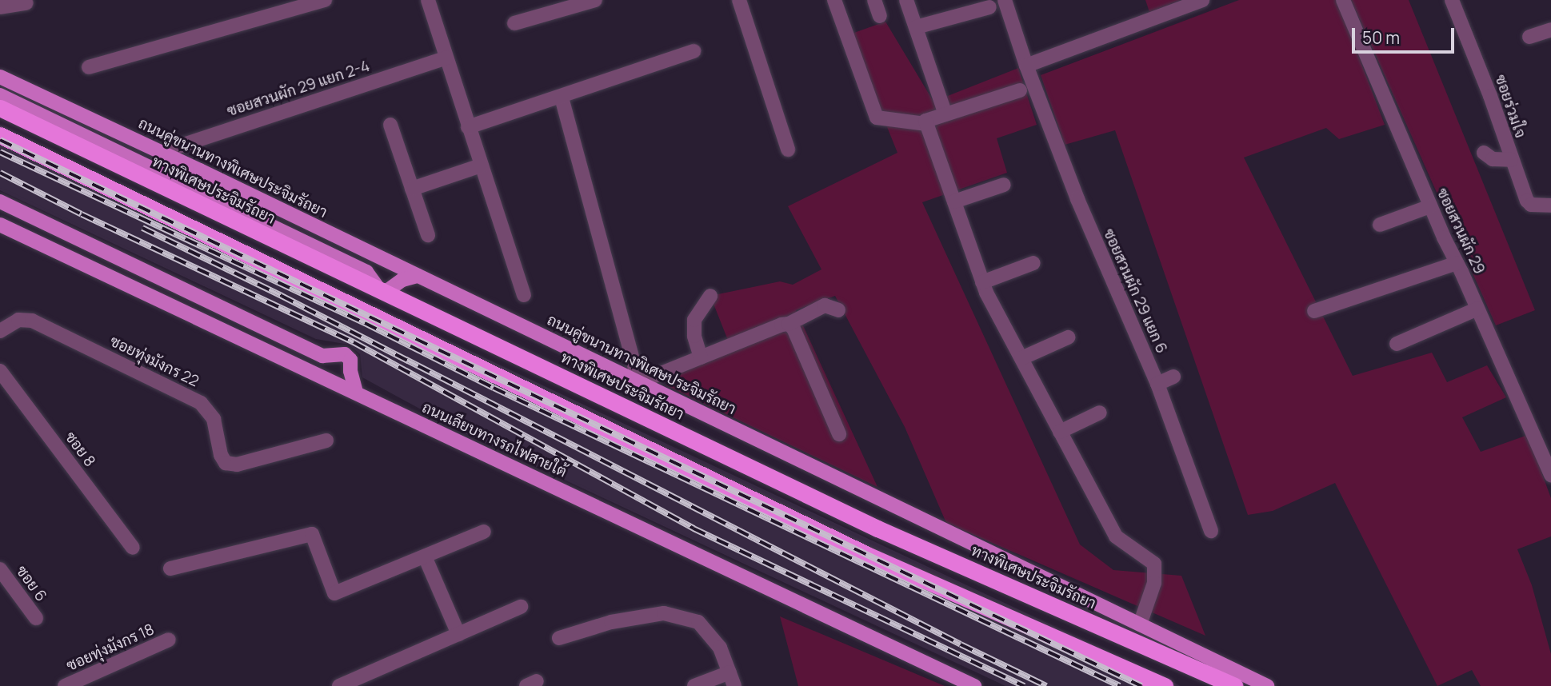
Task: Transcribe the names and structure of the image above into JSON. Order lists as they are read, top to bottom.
{
  "streets": {
    "highway": ["ทางพิเศษประจิมรัถยา"],
    "main road": ["ถนนคู่ขนานทางพิเศษประจิมรัถยา", "ถนนเลียบทางรถไฟสายใต้"],
    "street": [
      "ซอยสวนผัก 29 แยก 2-4",
      "ซอยร่วมใจ",
      "ซอยสวนผัก 29",
      "ซอยสวนผัก 29 แยก 6",
      "ซอยทุ่งมังกร 22",
      "ซอย 8",
      "ซอย 6",
      "ซอยทุ่งมังกร 18"
    ]
  },
  "crossings": [
    ["ซอยสวนผัก 29 แยก 2-4", "ถนนคู่ขนานทางพิเศษประจิมรัถยา"]
  ],
  "scale_bar": "50 m"
}
